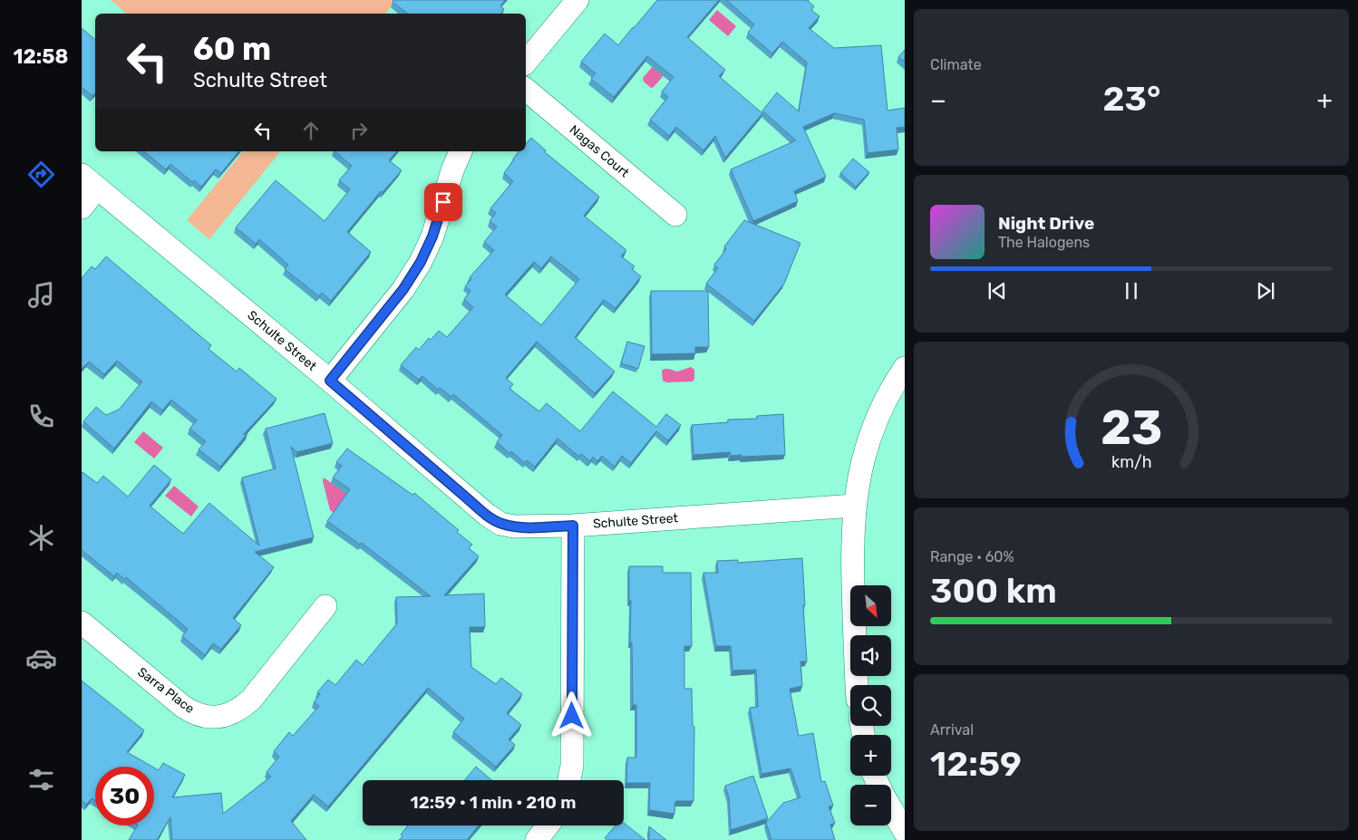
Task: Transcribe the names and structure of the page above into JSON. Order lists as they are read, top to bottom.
{
  "streets": {
    "street": ["Nagas Court", "Schulte Street", "Sarra Place"]
  },
  "north": "bottom right",
  "page": {
    "tabs": "12:58",
    "tile": [
      "Climate",
      ["Range · 60%", "300 km"],
      ["Arrival", "12:59"]
    ],
    "turn": ["60 m", "Schulte Street"],
    "heat": ["−", "23°", "+"],
    "song": ["Night Drive", "The Halogens"],
    "map_buttons": ["+", "−"],
    "limit": "30",
    "trip": "12:59 · 1 min · 210 m",
    "gauge": ["23", "km/h"]
  }
}
